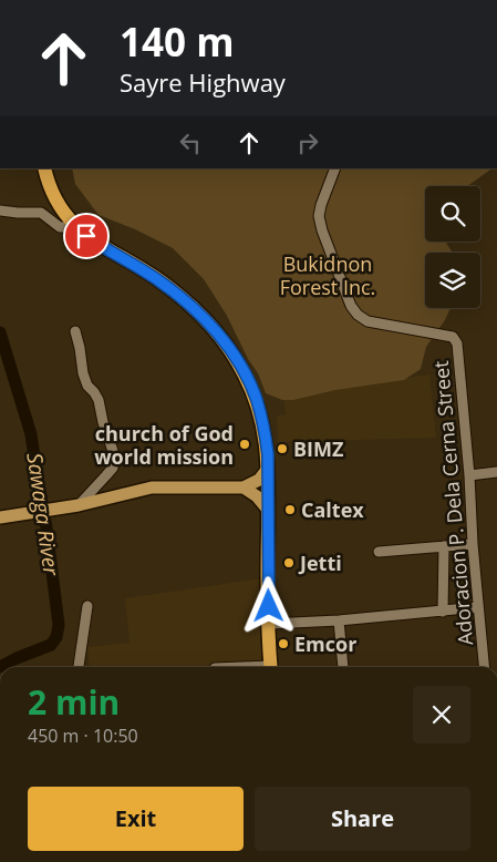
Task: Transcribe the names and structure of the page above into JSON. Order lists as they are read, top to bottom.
{
  "streets": {
    "street": ["Adoracion P. Dela Cerna Street"]
  },
  "water": ["Sawaga River"],
  "parks": ["Bukidnon Forest Inc."],
  "places": [
    "church of God world mission",
    "BIMZ",
    "Caltex",
    "Jetti",
    "Emcor"
  ],
  "page": {
    "turn": ["140 m", "Sayre Highway"],
    "heading": ["2 min", "450 m · 10:50"],
    "buttons": ["Exit", "Share"]
  }
}
